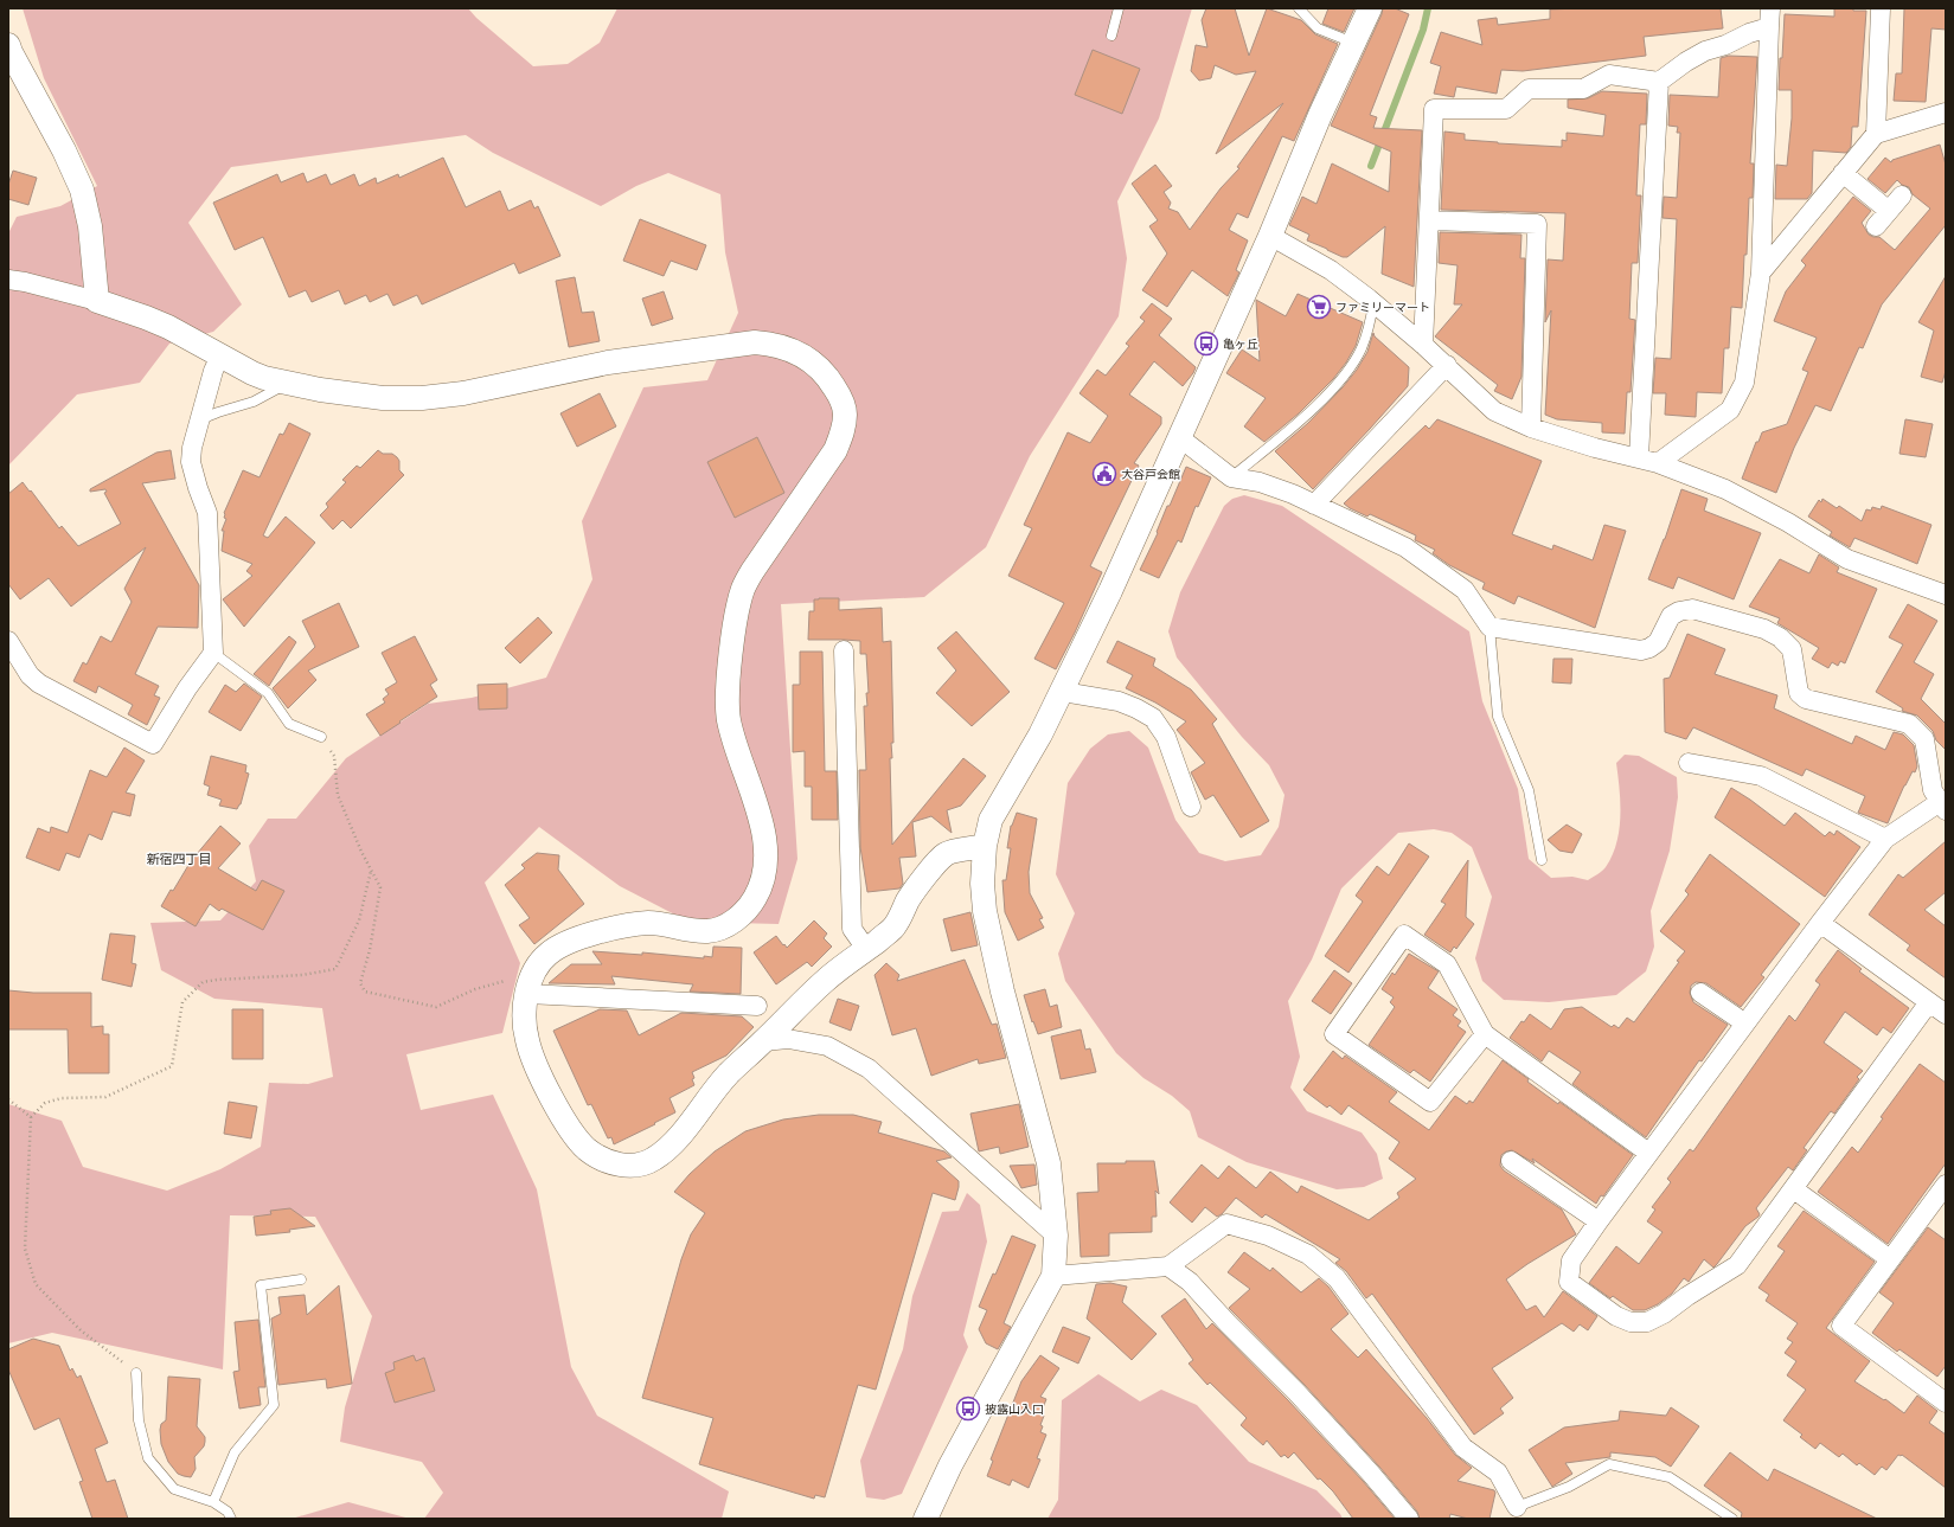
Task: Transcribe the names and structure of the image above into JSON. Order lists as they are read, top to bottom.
{
  "districts": ["新宿四丁目"],
  "places": {
    "supermarket": ["ファミリーマート"],
    "bus stop": ["亀ヶ丘", "披露山入口"],
    "public building": ["大谷戸会館"]
  }
}
